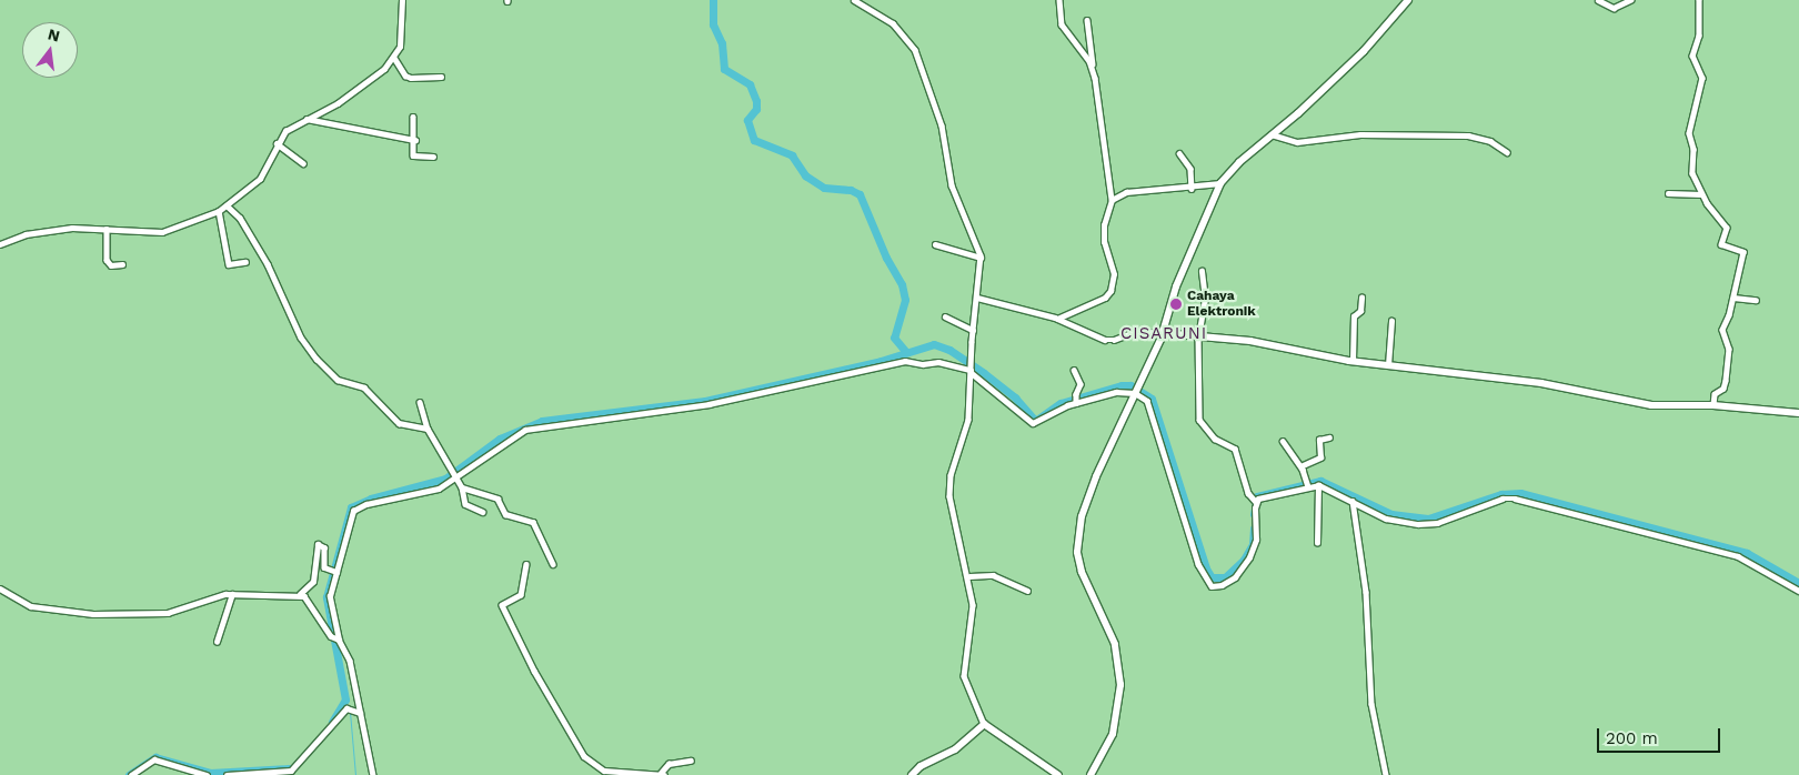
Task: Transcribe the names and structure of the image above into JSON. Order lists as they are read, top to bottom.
{
  "districts": ["CISARUNI"],
  "places": ["Cahaya Elektronik"],
  "scale_bar": "200 m",
  "north": "top"
}
